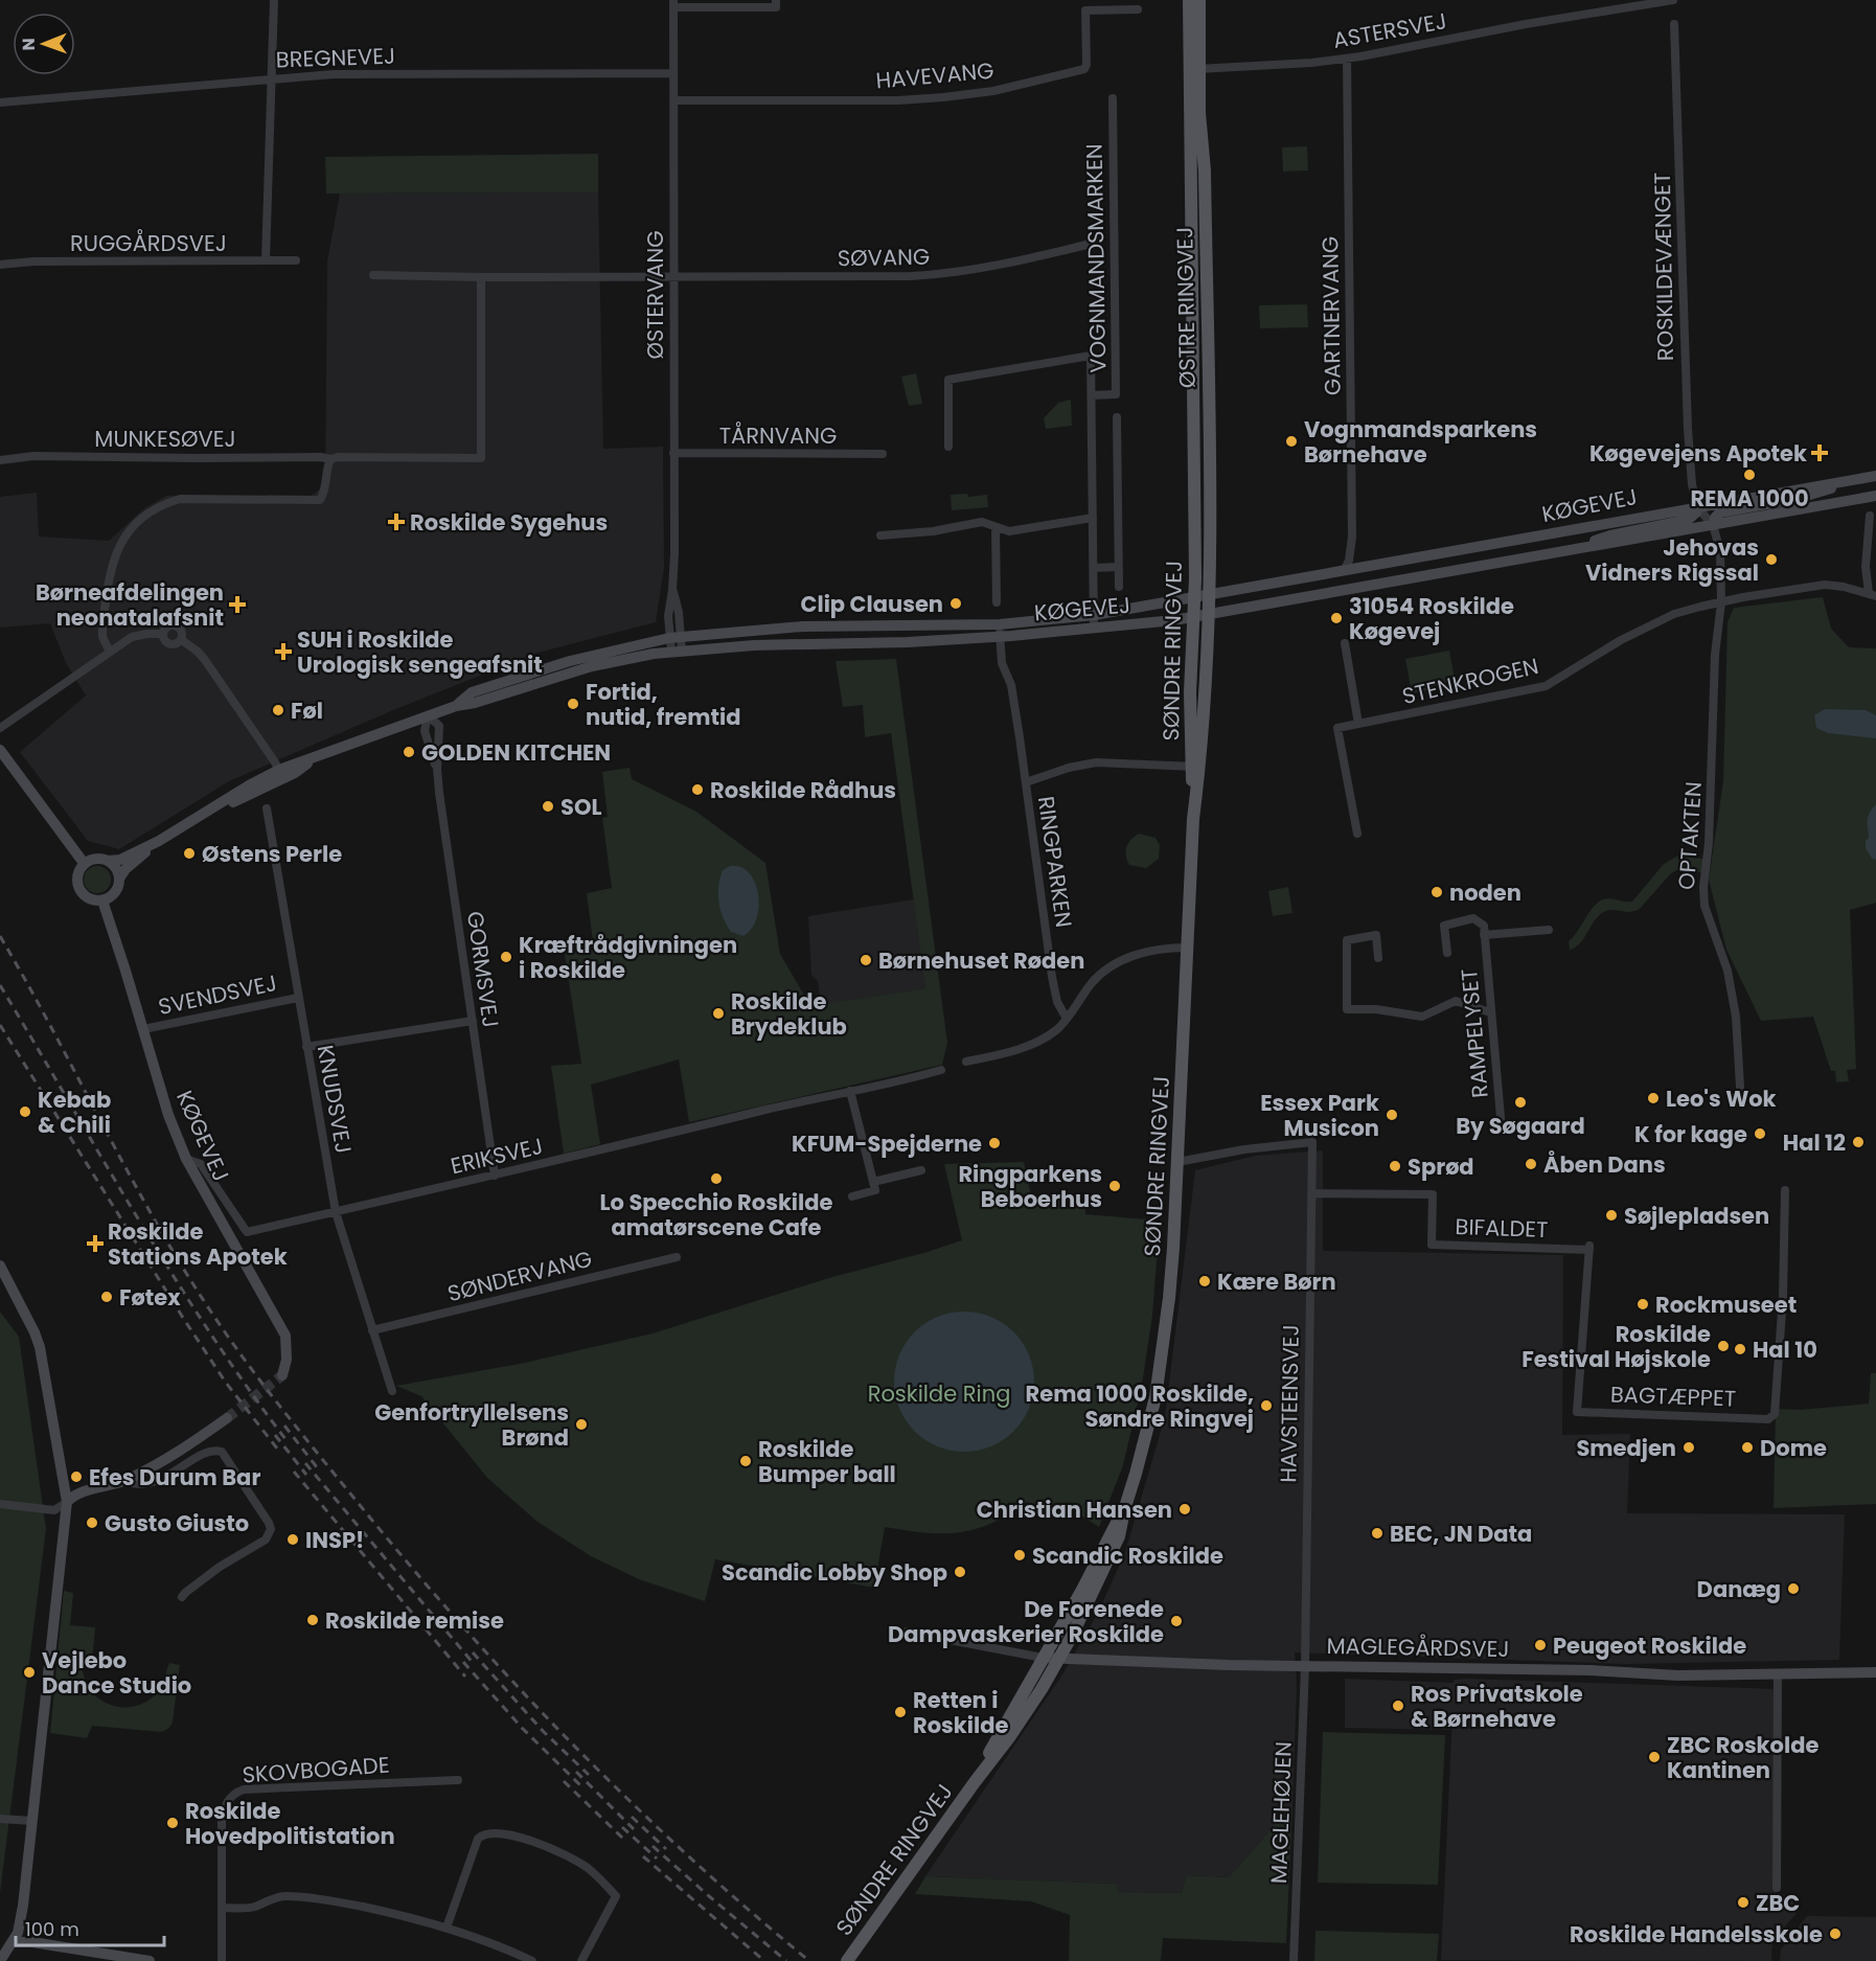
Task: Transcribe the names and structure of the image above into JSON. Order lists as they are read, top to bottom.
{
  "streets": {
    "main road": ["ØSTRE RINGVEJ", "SØNDRE RINGVEJ"],
    "street": [
      "ASTERSVEJ",
      "BREGNEVEJ",
      "HAVEVANG",
      "RUGGÅRDSVEJ",
      "SØVANG",
      "VOGNMANDSMARKEN",
      "ROSKILDEVÆNGET",
      "ØSTERVANG",
      "GARTNERVANG",
      "TÅRNVANG",
      "MUNKESØVEJ",
      "KØGEVEJ",
      "STENKROGEN",
      "OPTAKTEN",
      "RINGPARKEN",
      "GORMSVEJ",
      "SVENDSVEJ",
      "RAMPELYSET",
      "KNUDSVEJ",
      "ERIKSVEJ",
      "BIFALDET",
      "SØNDERVANG",
      "BAGTÆPPET",
      "HAVSTEENSVEJ",
      "MAGLEGÅRDSVEJ",
      "SKOVBOGADE",
      "MAGLEHØJEN"
    ]
  },
  "crossings": [
    ["ASTERSVEJ", "ØSTRE RINGVEJ"],
    ["ASTERSVEJ", "GARTNERVANG"],
    ["BREGNEVEJ", "ØSTERVANG"],
    ["HAVEVANG", "ØSTERVANG"],
    ["SØVANG", "ØSTERVANG"],
    ["SØVANG", "MUNKESØVEJ"],
    ["VOGNMANDSMARKEN", "KØGEVEJ"],
    ["ROSKILDEVÆNGET", "KØGEVEJ"],
    ["ØSTERVANG", "TÅRNVANG"],
    ["ØSTERVANG", "KØGEVEJ"],
    ["ØSTRE RINGVEJ", "KØGEVEJ"],
    ["ØSTRE RINGVEJ", "SØNDRE RINGVEJ"],
    ["GARTNERVANG", "KØGEVEJ"],
    ["KØGEVEJ", "SØNDRE RINGVEJ"],
    ["KØGEVEJ", "OPTAKTEN"],
    ["KØGEVEJ", "RINGPARKEN"],
    ["KØGEVEJ", "GORMSVEJ"],
    ["KØGEVEJ", "SVENDSVEJ"],
    ["KØGEVEJ", "ERIKSVEJ"],
    ["SØNDRE RINGVEJ", "RINGPARKEN"],
    ["SØNDRE RINGVEJ", "HAVSTEENSVEJ"],
    ["SØNDRE RINGVEJ", "MAGLEGÅRDSVEJ"],
    ["STENKROGEN", "OPTAKTEN"],
    ["GORMSVEJ", "ERIKSVEJ"],
    ["SVENDSVEJ", "KNUDSVEJ"],
    ["KNUDSVEJ", "ERIKSVEJ"],
    ["KNUDSVEJ", "SØNDERVANG"],
    ["BIFALDET", "BAGTÆPPET"],
    ["BIFALDET", "HAVSTEENSVEJ"],
    ["HAVSTEENSVEJ", "MAGLEGÅRDSVEJ"],
    ["HAVSTEENSVEJ", "MAGLEHØJEN"],
    ["MAGLEGÅRDSVEJ", "MAGLEHØJEN"]
  ],
  "parks": ["Roskilde Ring"],
  "places": {
    "other": [
      "Vognmandsparkens Børnehave",
      "REMA 1000",
      "Jehovas Vidners Rigssal",
      "Clip Clausen",
      "31054 Roskilde Køgevej",
      "Fortid, nutid, fremtid",
      "Føl",
      "GOLDEN KITCHEN",
      "Roskilde Rådhus",
      "SOL",
      "Østens Perle",
      "noden",
      "Kræftrådgivningen i Roskilde",
      "Børnehuset Røden",
      "Roskilde Brydeklub",
      "Leo's Wok",
      "By Søgaard",
      "Kebab & Chili",
      "Essex Park Musicon",
      "K for kage",
      "Hal 12",
      "KFUM-Spejderne",
      "Åben Dans",
      "Sprød",
      "Lo Specchio Roskilde amatørscene Cafe",
      "Ringparkens Beboerhus",
      "Søjlepladsen",
      "Kære Børn",
      "Føtex",
      "Rockmuseet",
      "Roskilde Festival Højskole",
      "Hal 10",
      "Rema 1000 Roskilde, Søndre Ringvej",
      "Genfortryllelsens Brønd",
      "Smedjen",
      "Dome",
      "Roskilde Bumper ball",
      "Efes Durum Bar",
      "Christian Hansen",
      "Gusto Giusto",
      "BEC, JN Data",
      "INSP!",
      "Scandic Roskilde",
      "Scandic Lobby Shop",
      "Danæg",
      "Roskilde remise",
      "De Forenede Dampvaskerier Roskilde",
      "Peugeot Roskilde",
      "Vejlebo Dance Studio",
      "Ros Privatskole & Børnehave",
      "Retten i Roskilde",
      "ZBC Roskolde Kantinen",
      "Roskilde Hovedpolitistation",
      "ZBC",
      "Roskilde Handelsskole"
    ],
    "health": [
      "Køgevejens Apotek",
      "Roskilde Sygehus",
      "Børneafdelingen neonatalafsnit",
      "SUH i Roskilde Urologisk sengeafsnit",
      "Roskilde Stations Apotek"
    ]
  },
  "scale_bar": "100 m",
  "north": "left"
}
